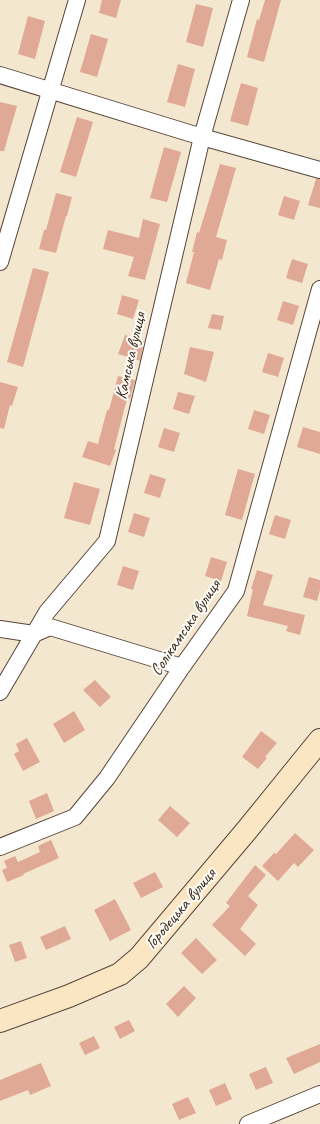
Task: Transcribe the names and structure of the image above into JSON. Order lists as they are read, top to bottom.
{
  "streets": {
    "main road": ["Городецька вулиця"],
    "street": ["Камська вулиця", "Солікамська вулиця"]
  }
}
